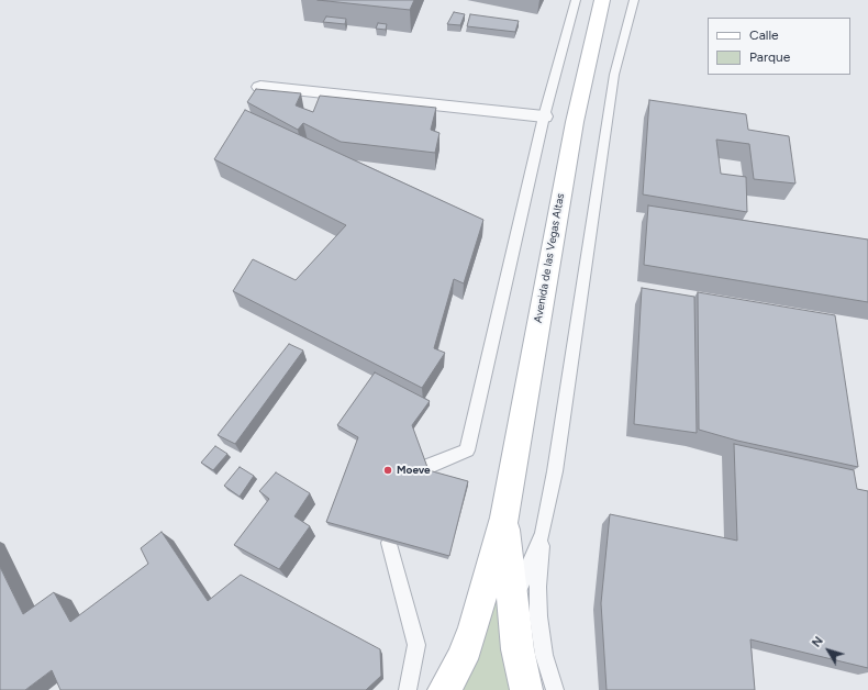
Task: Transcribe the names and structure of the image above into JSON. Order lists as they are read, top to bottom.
{
  "streets": {
    "main road": ["Avenida de las Vegas Altas"]
  },
  "places": ["Moeve"],
  "legend": ["Calle", "Parque"],
  "north": "top left"
}
